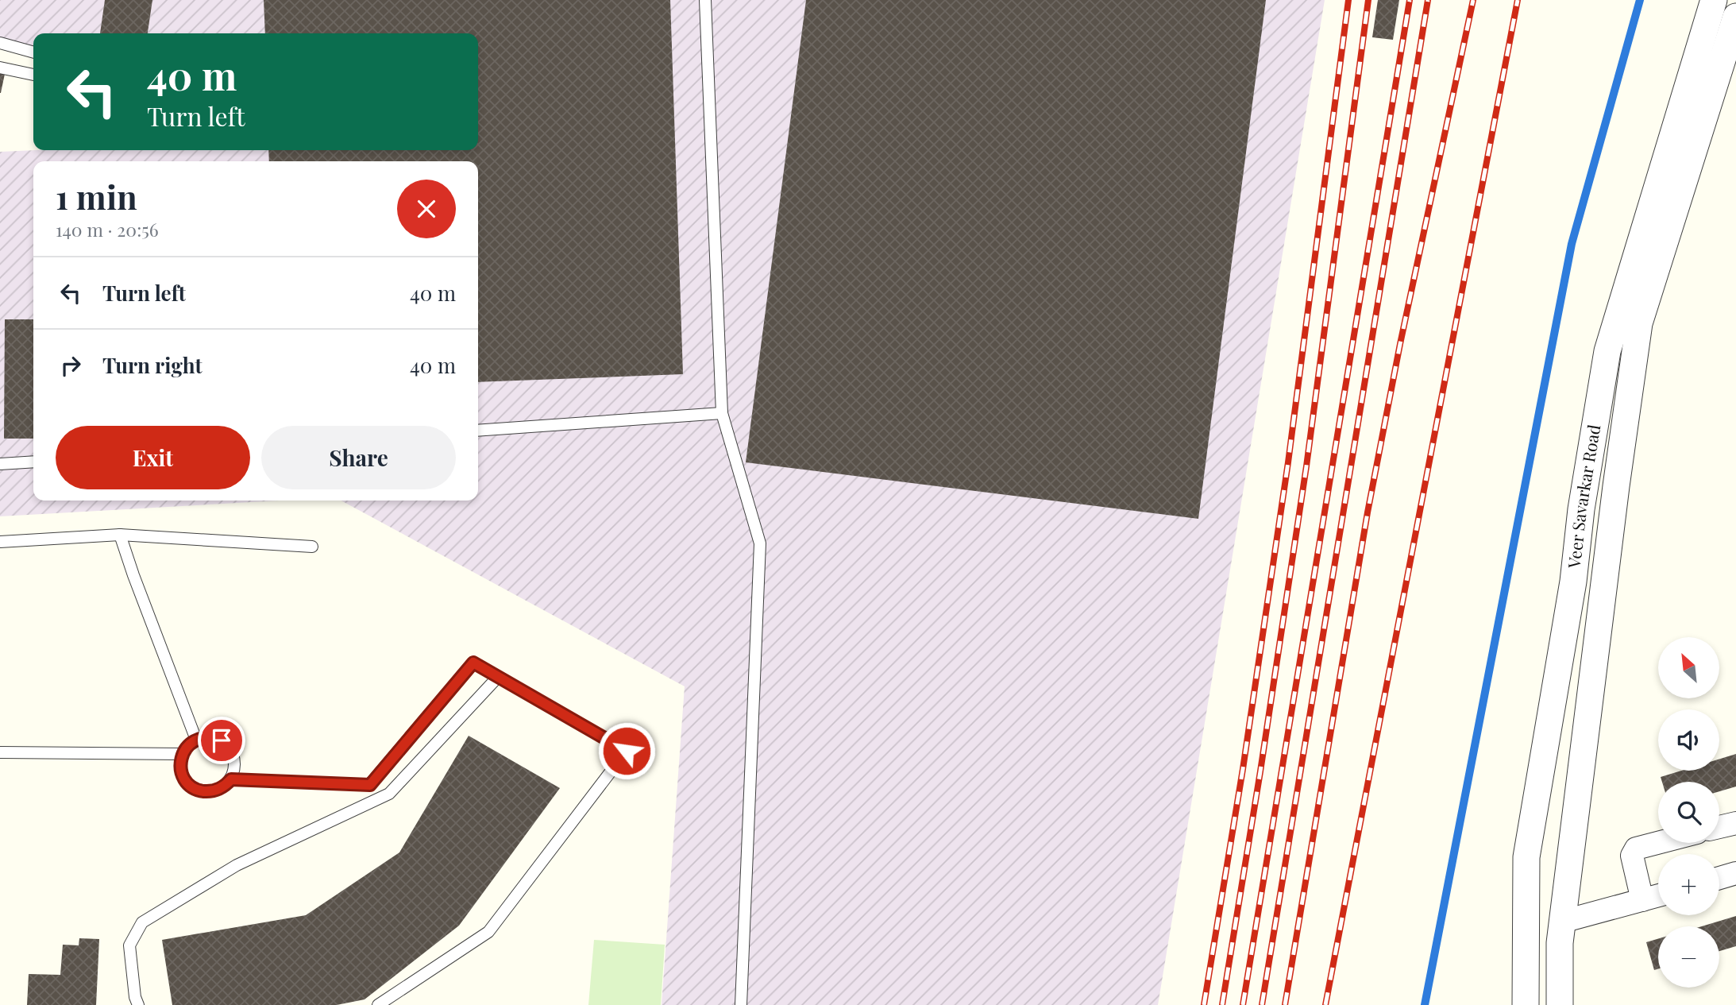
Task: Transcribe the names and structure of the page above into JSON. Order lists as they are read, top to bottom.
{
  "streets": {
    "street": ["Veer Savarkar Road"]
  },
  "north": "top left",
  "page": {
    "turn": ["40 m", "Turn left"],
    "heading": ["1 min", "140 m · 20:56"],
    "list": [
      {
        "name": "Turn left",
        "value": "40 m"
      },
      {
        "name": "Turn right",
        "value": "40 m"
      }
    ],
    "buttons": ["Exit", "Share"],
    "map_buttons": ["+", "−"]
  }
}
